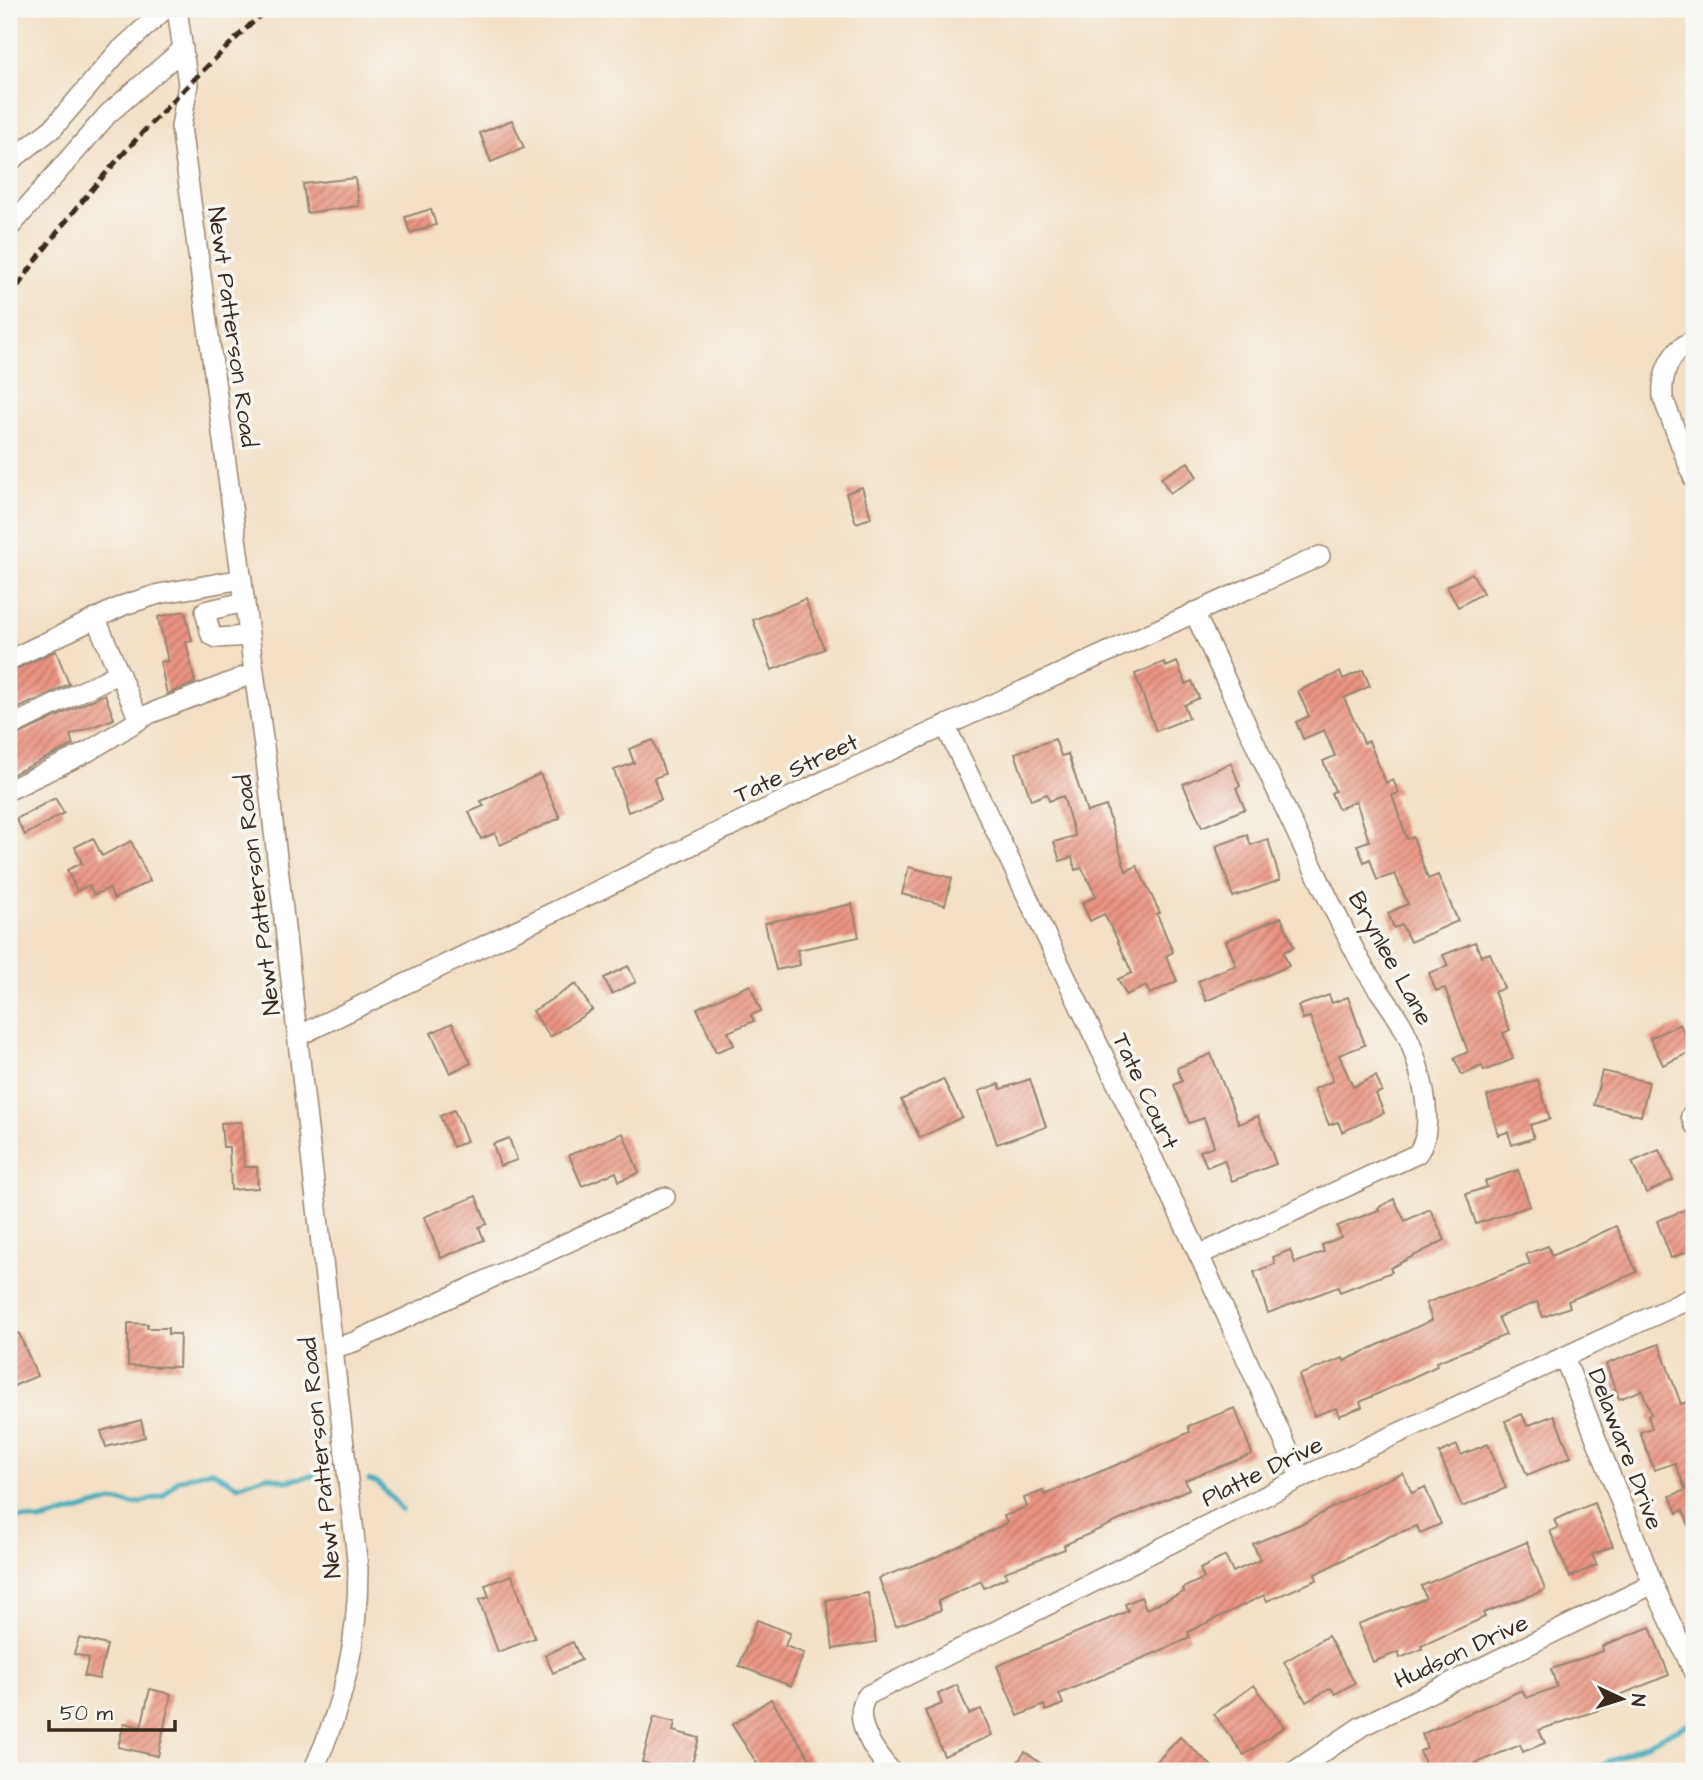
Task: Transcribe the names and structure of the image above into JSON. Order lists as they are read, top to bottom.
{
  "streets": {
    "street": [
      "Newt Patterson Road",
      "Tate Street",
      "Brynlee Lane",
      "Tate Court",
      "Delaware Drive",
      "Platte Drive",
      "Hudson Drive"
    ]
  },
  "crossings": [
    ["Newt Patterson Road", "Tate Street"],
    ["Tate Street", "Brynlee Lane"],
    ["Tate Street", "Tate Court"],
    ["Brynlee Lane", "Tate Court"],
    ["Tate Court", "Platte Drive"],
    ["Delaware Drive", "Platte Drive"],
    ["Delaware Drive", "Hudson Drive"]
  ],
  "scale_bar": "50 m",
  "north": "right"
}
